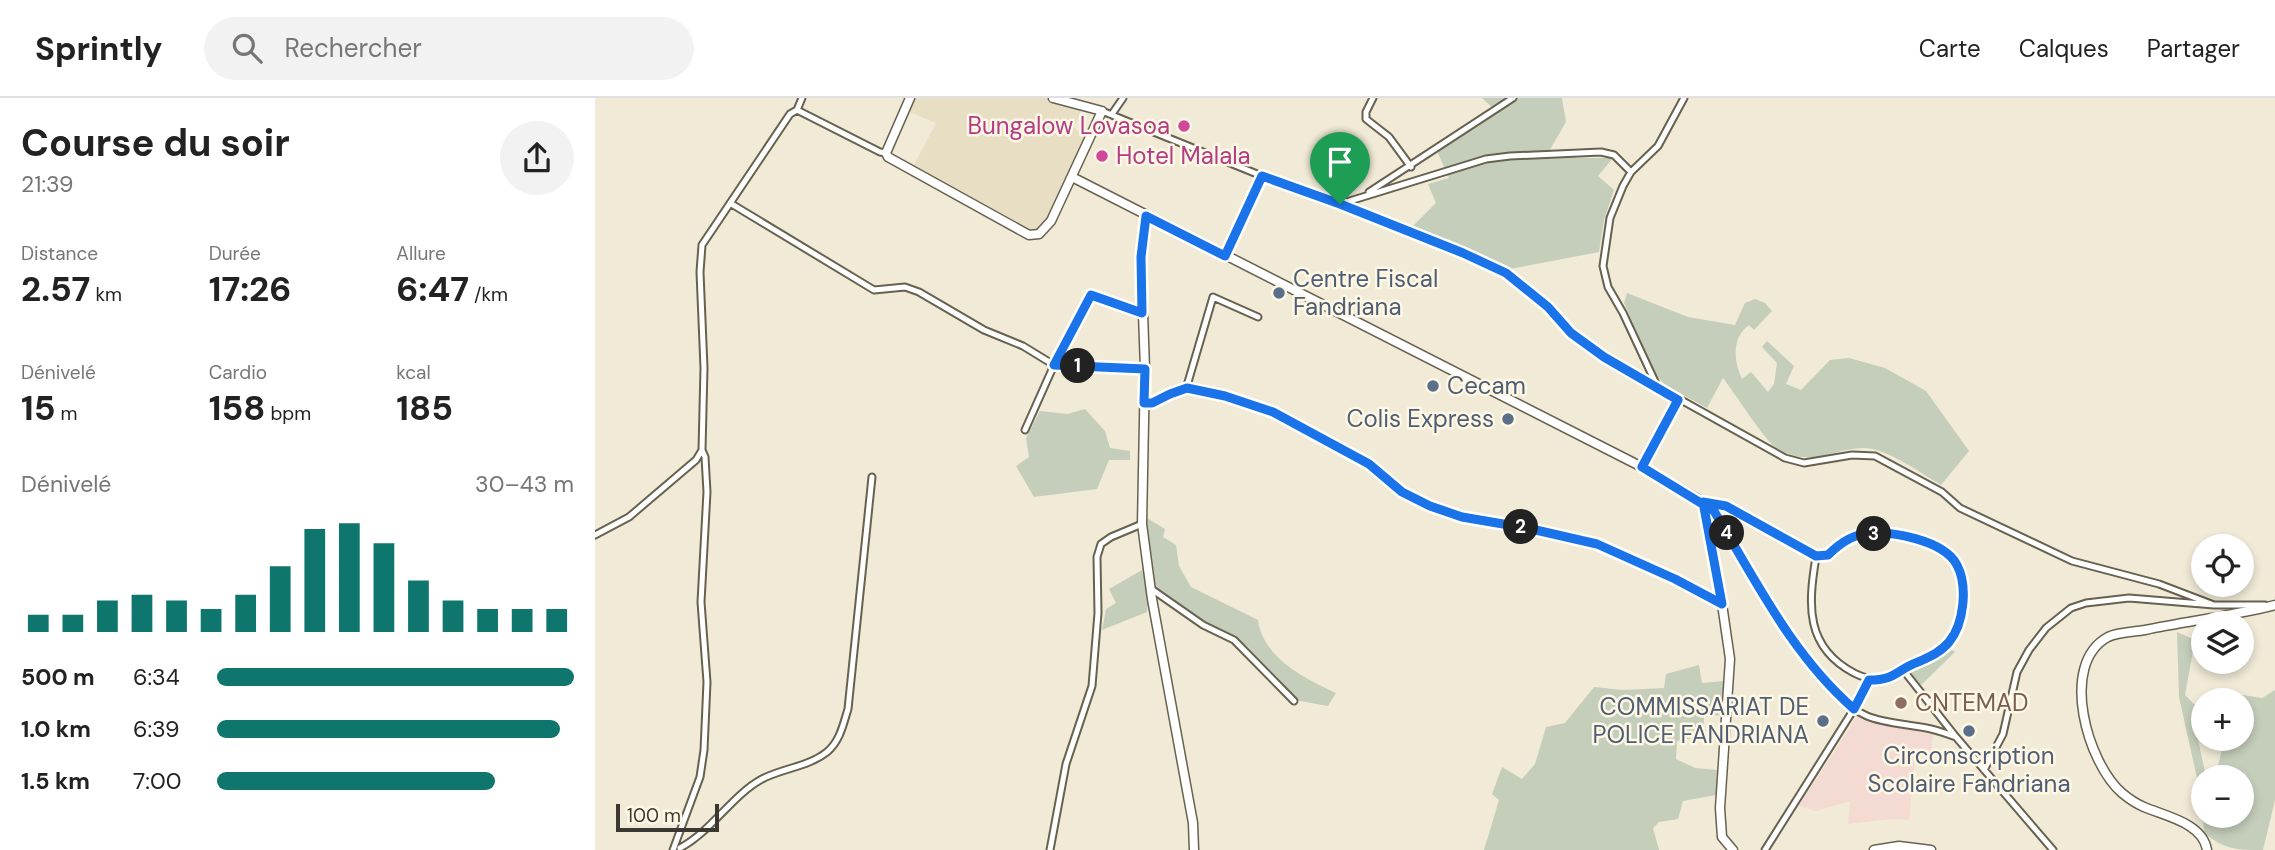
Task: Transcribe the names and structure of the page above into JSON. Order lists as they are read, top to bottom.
{
  "places": [
    "Bungalow Lovasoa",
    "Hotel Malala",
    "Centre Fiscal Fandriana",
    "Cecam",
    "Colis Express",
    "CNTEMAD",
    "COMMISSARIAT DE POLICE FANDRIANA",
    "Circonscription Scolaire Fandriana"
  ],
  "scale_bar": "100 m",
  "page": {
    "header": "Sprintly",
    "search": "Rechercher",
    "nav": ["Carte", "Calques", "Partager"],
    "heading": ["Course du soir", "21:39"],
    "stats": [
      ["Distance", "2.57 km"],
      ["Durée", "17:26"],
      ["Allure", "6:47 /km"],
      ["Dénivelé", "15 m"],
      ["Cardio", "158 bpm"],
      ["kcal", "185"]
    ],
    "pins": [
      "1",
      "2",
      "4",
      "3"
    ],
    "chart": ["Dénivelé", "30–43 m"],
    "map_buttons": ["+", "−"],
    "list": [
      {
        "name": "500 m",
        "note": "6:34"
      },
      {
        "name": "1.0 km",
        "note": "6:39"
      },
      {
        "name": "1.5 km",
        "note": "7:00"
      }
    ],
    "scale": "100 m"
  }
}
